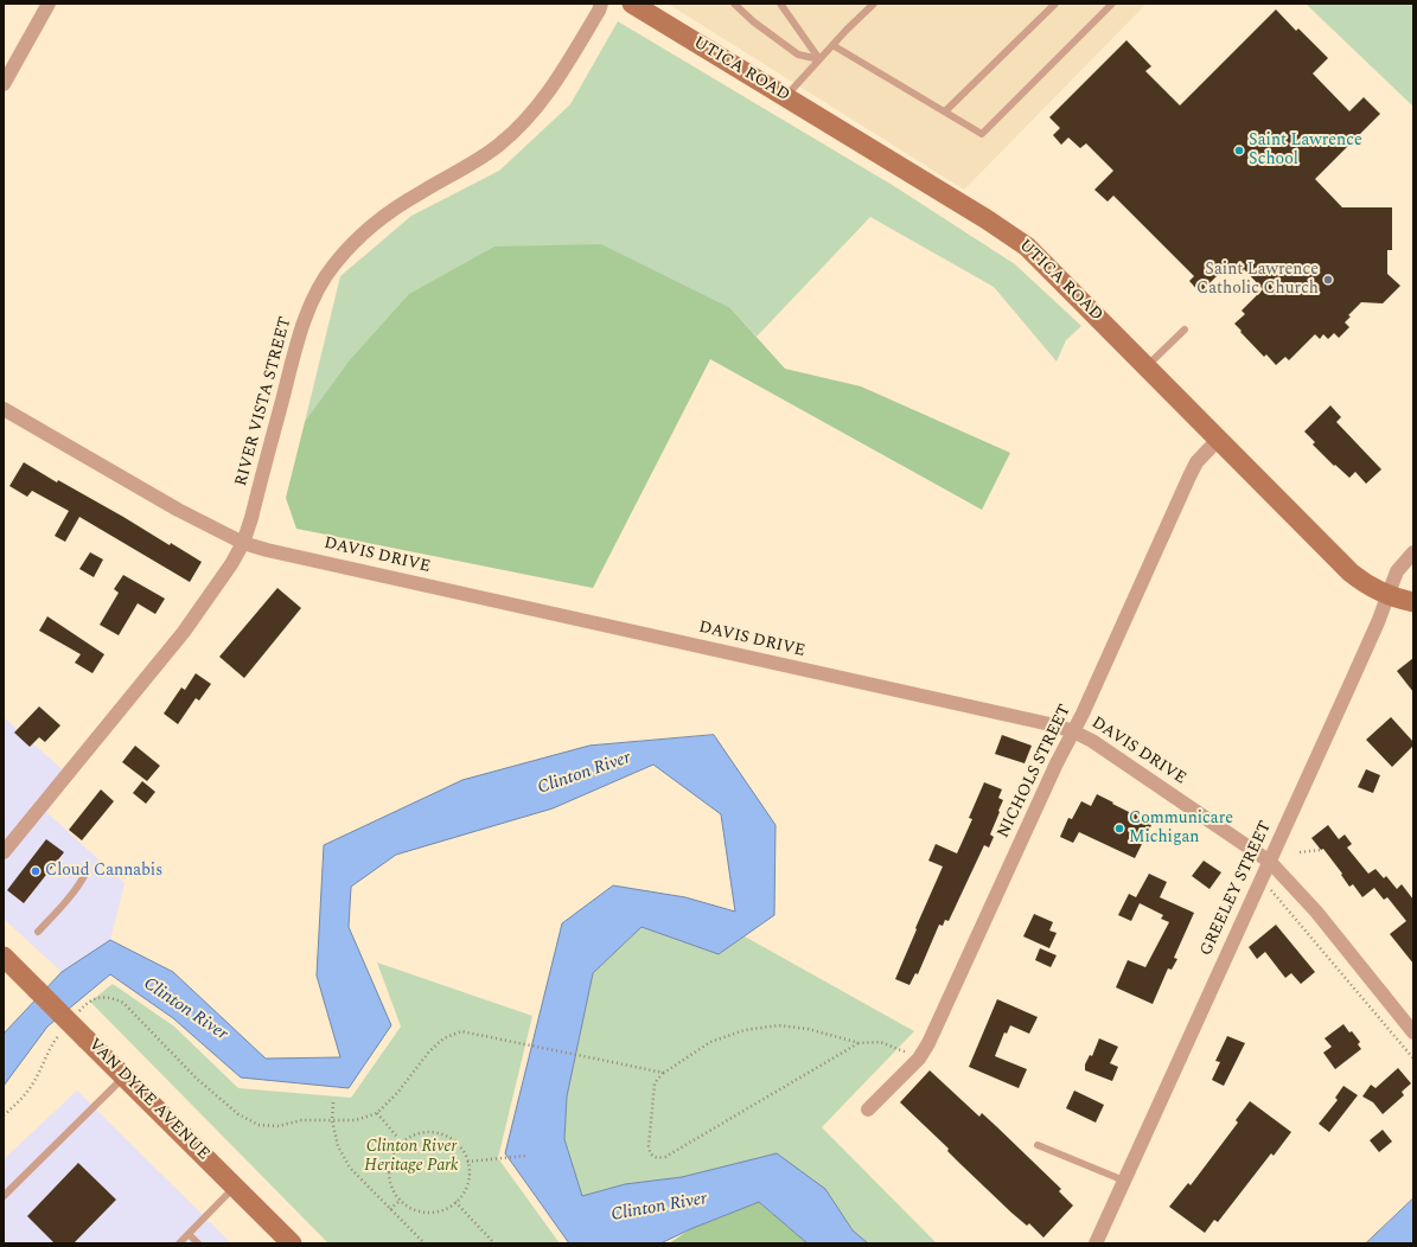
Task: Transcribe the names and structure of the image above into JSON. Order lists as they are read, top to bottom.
{
  "streets": {
    "street": [
      "UTICA ROAD",
      "RIVER VISTA STREET",
      "DAVIS DRIVE",
      "NICHOLS STREET",
      "GREELEY STREET",
      "VAN DYKE AVENUE"
    ]
  },
  "crossings": [
    ["UTICA ROAD", "NICHOLS STREET"],
    ["UTICA ROAD", "GREELEY STREET"],
    ["RIVER VISTA STREET", "DAVIS DRIVE"],
    ["DAVIS DRIVE", "NICHOLS STREET"],
    ["DAVIS DRIVE", "GREELEY STREET"]
  ],
  "water": ["Clinton River"],
  "parks": ["Clinton River Heritage Park"],
  "places": [
    "Saint Lawrence School",
    "Saint Lawrence Catholic Church",
    "Communicare Michigan",
    "Cloud Cannabis"
  ]
}
